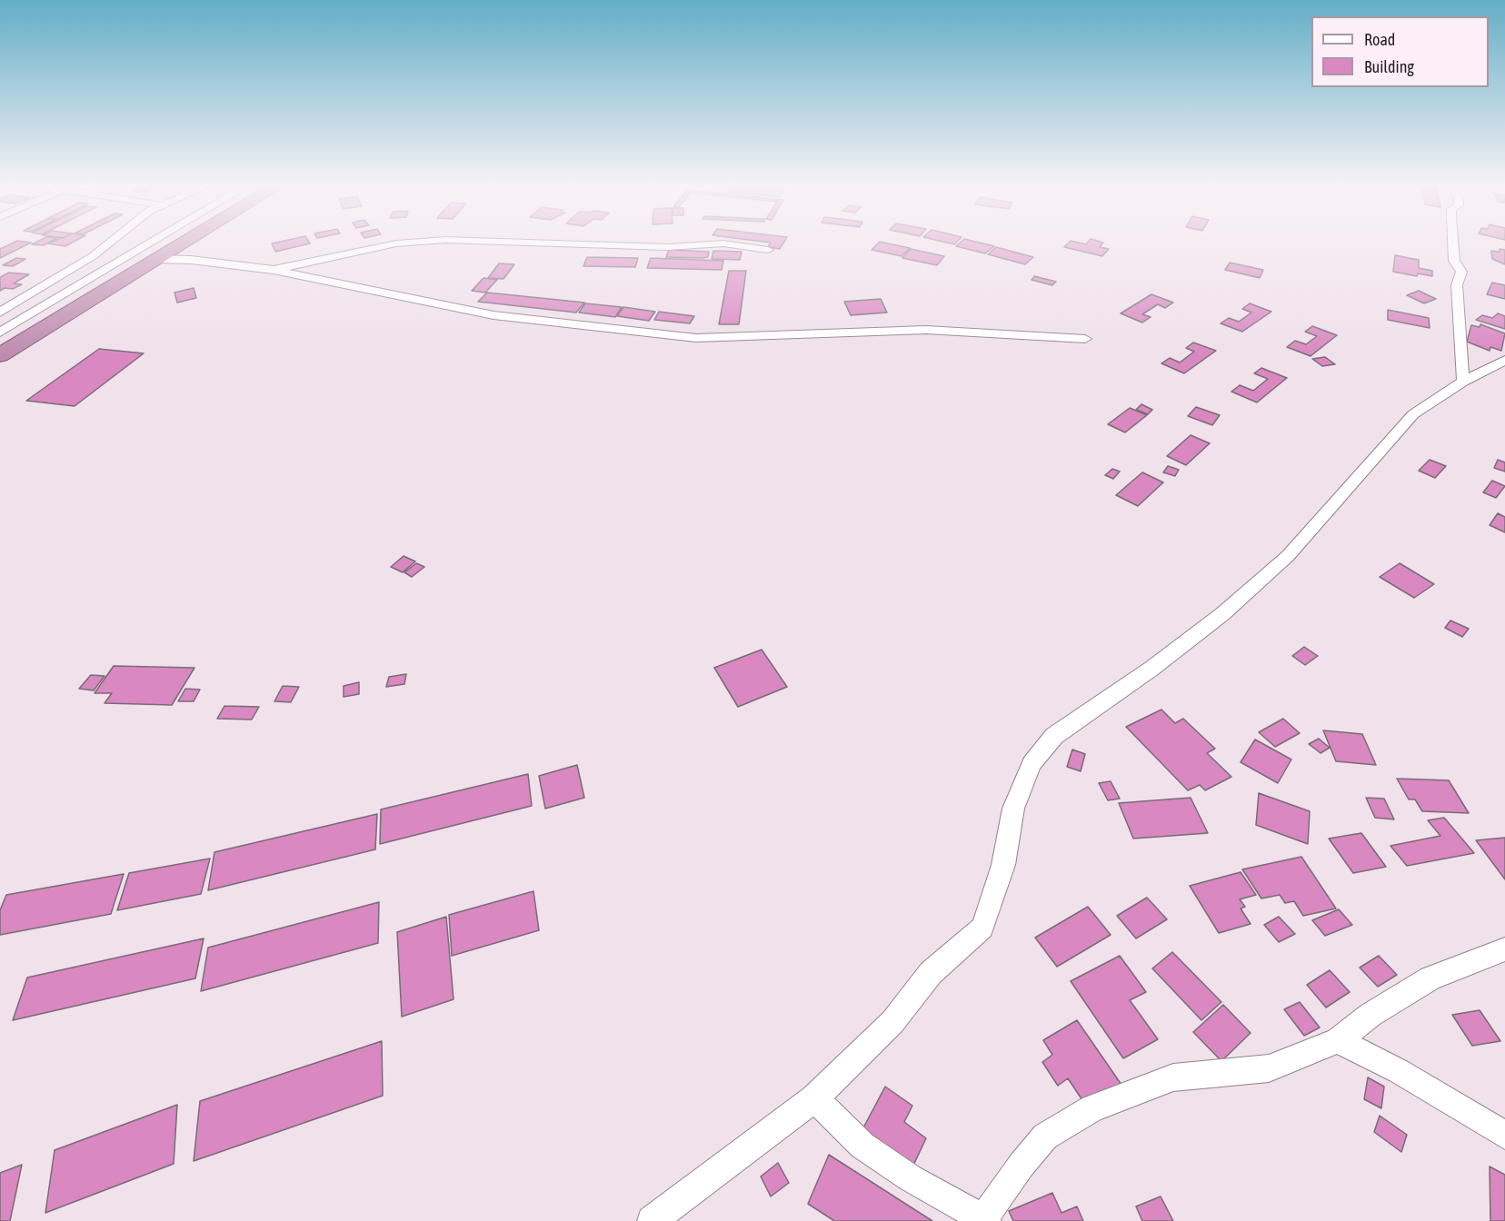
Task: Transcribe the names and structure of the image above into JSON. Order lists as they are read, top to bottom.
{
  "legend": ["Road", "Building"]
}
